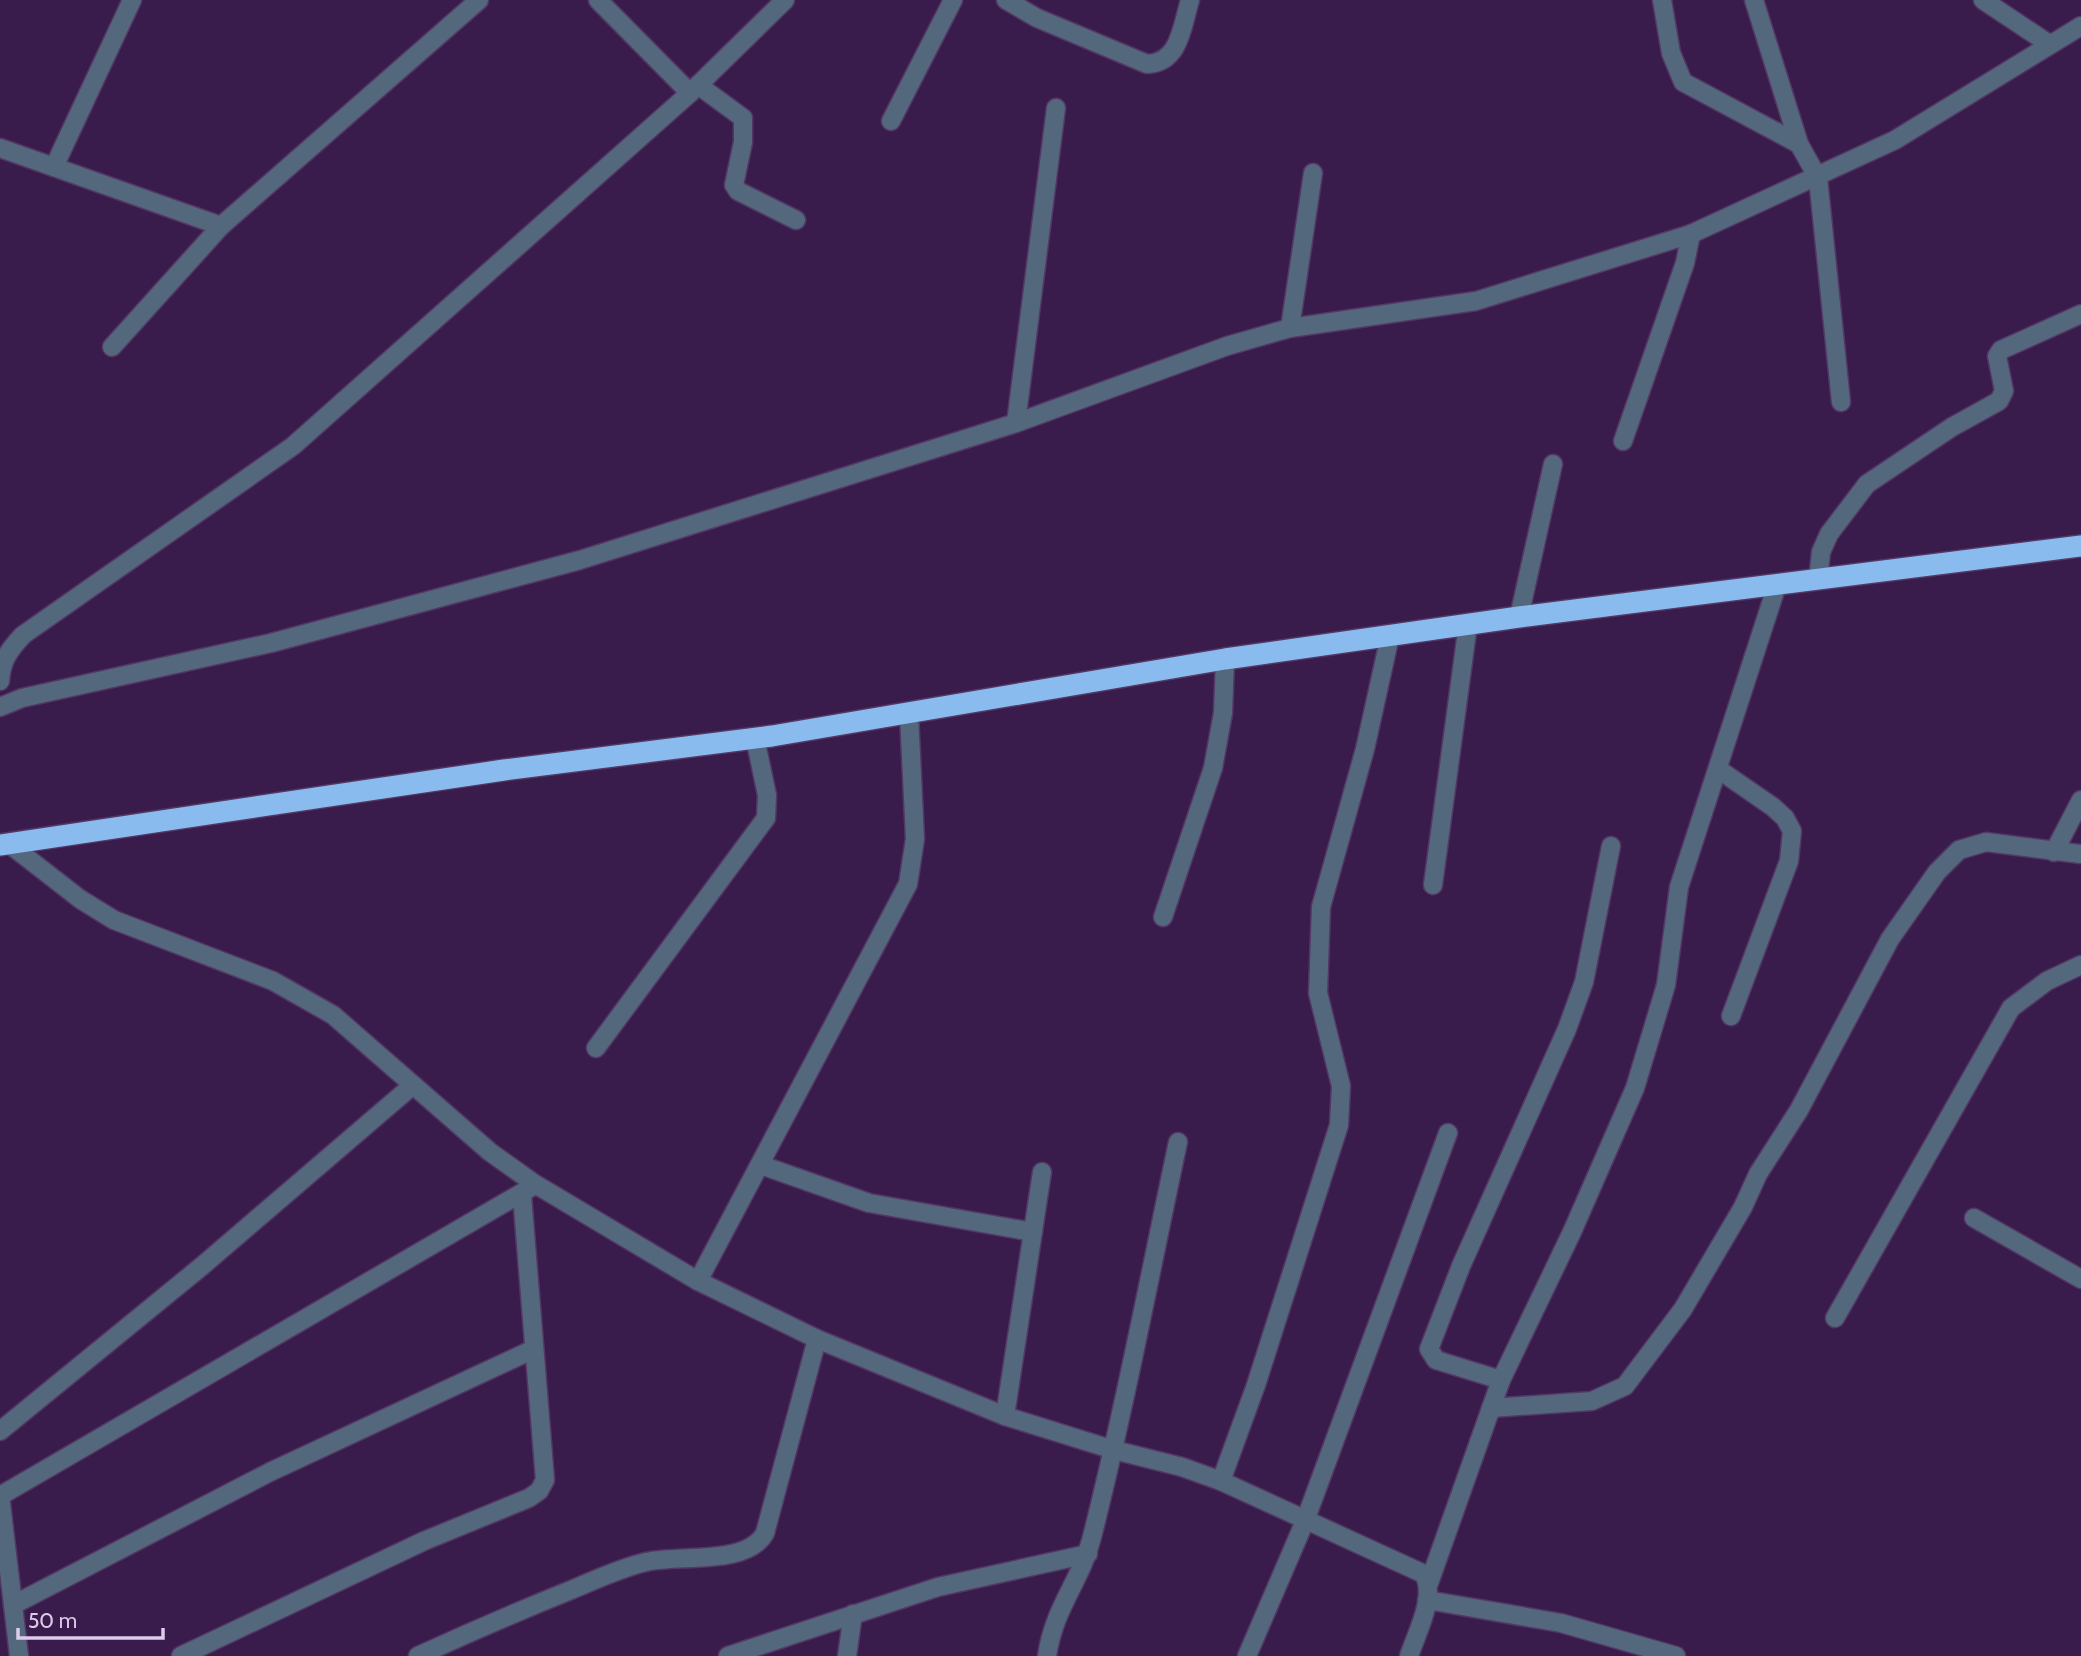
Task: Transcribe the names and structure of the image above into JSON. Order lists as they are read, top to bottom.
{
  "scale_bar": "50 m"
}
